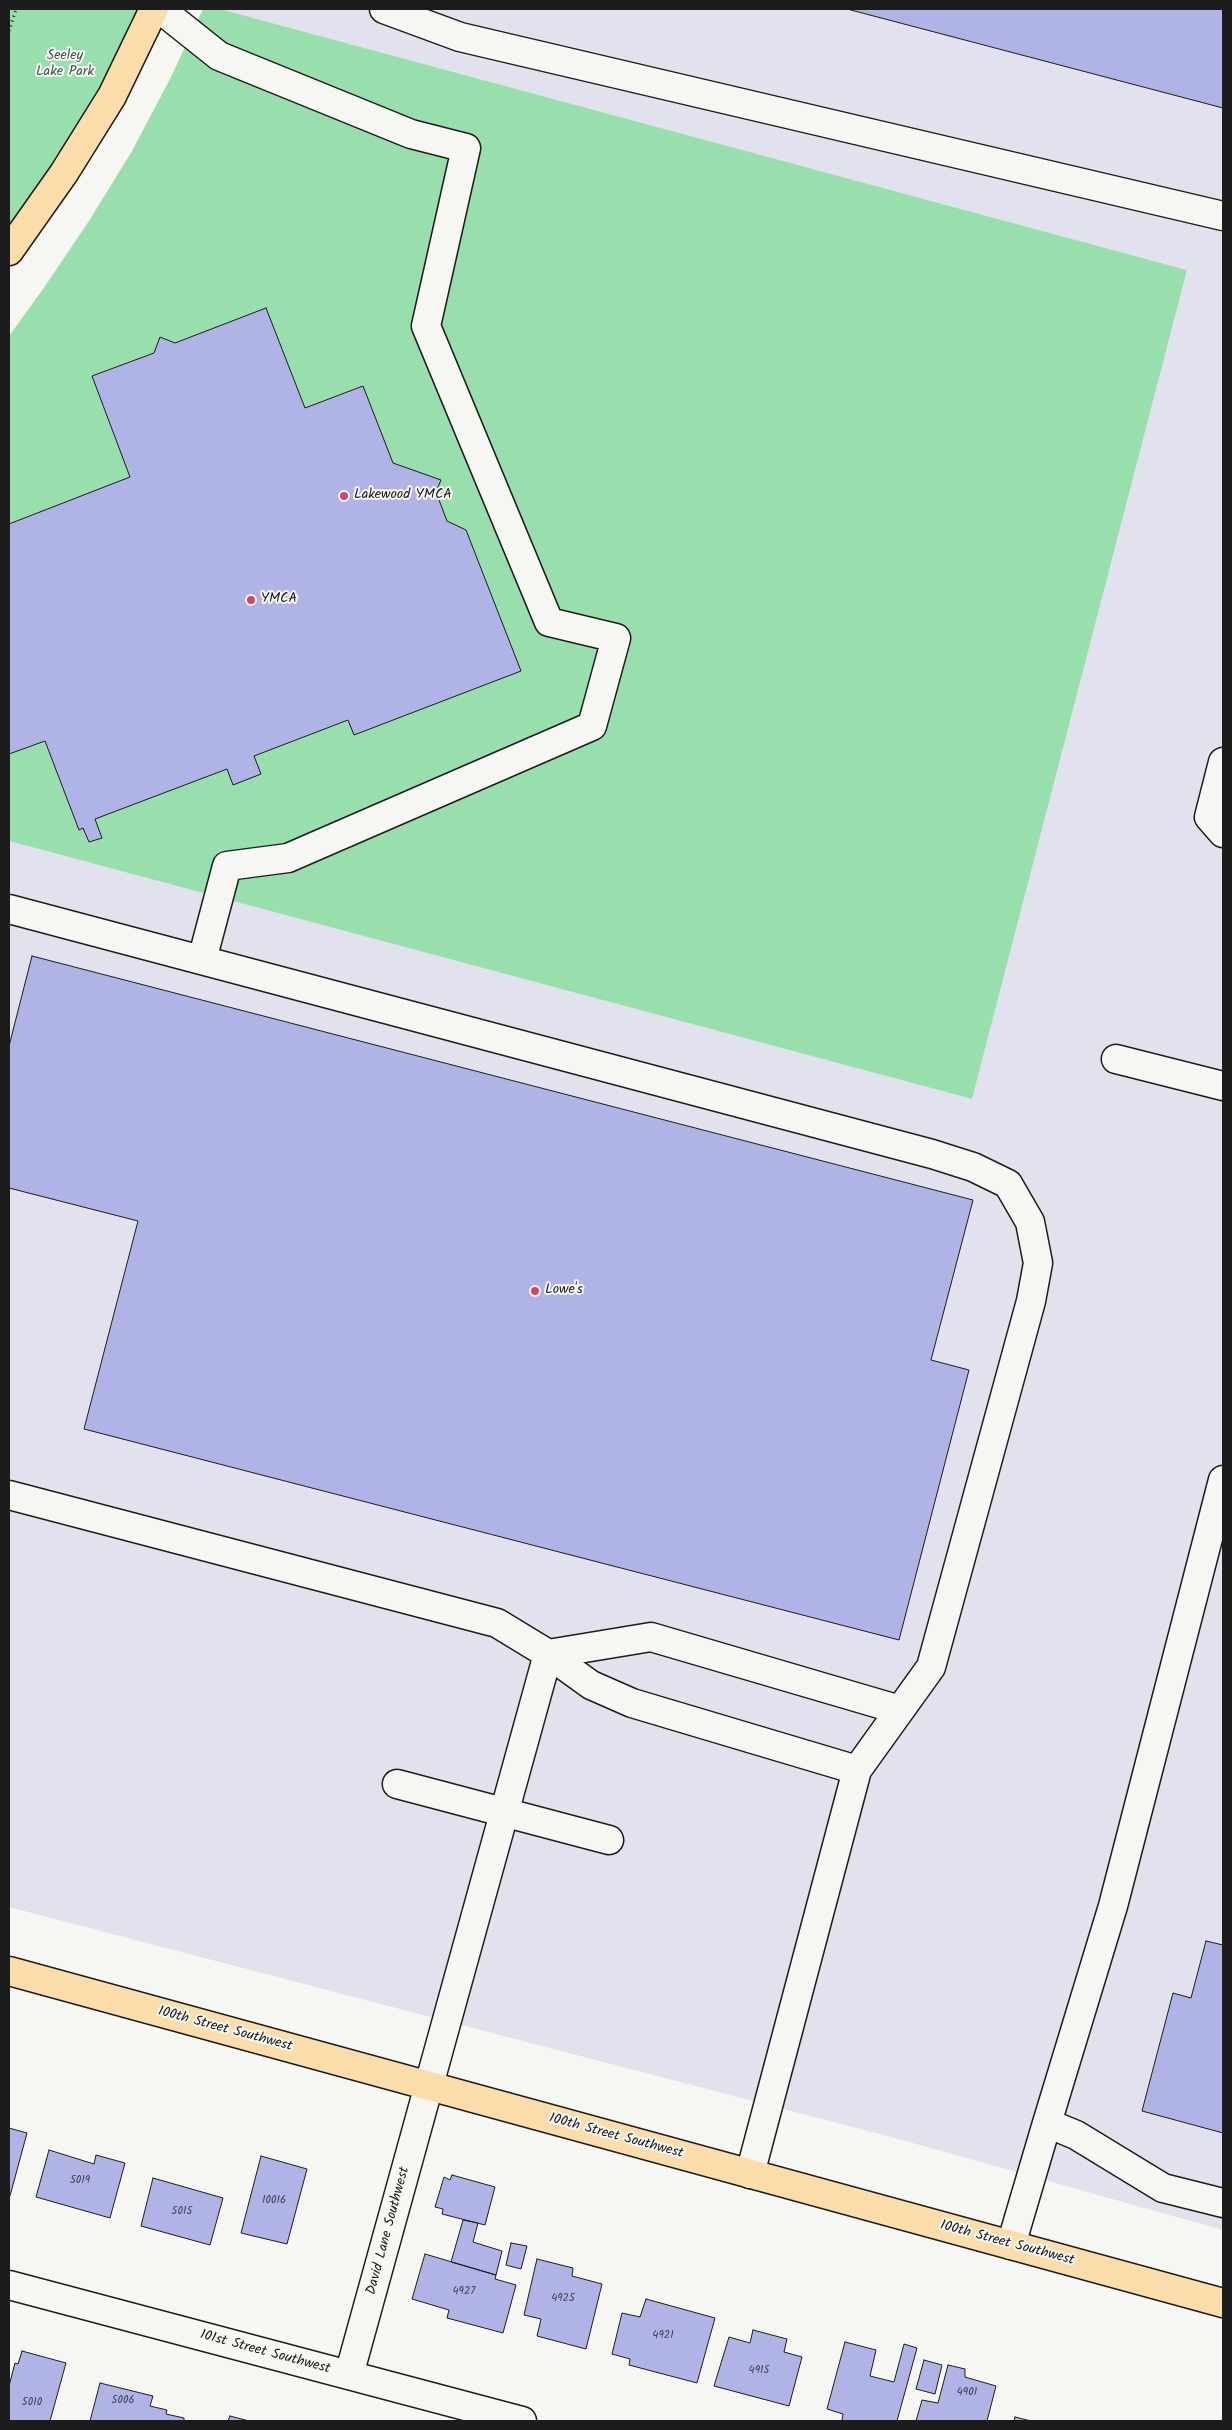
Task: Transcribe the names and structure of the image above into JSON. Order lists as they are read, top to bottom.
{
  "streets": {
    "main road": ["100th Street Southwest"],
    "street": ["David Lane Southwest", "101st Street Southwest"]
  },
  "crossings": [
    ["100th Street Southwest", "David Lane Southwest"],
    ["David Lane Southwest", "101st Street Southwest"]
  ],
  "parks": ["Seeley Lake Park"],
  "places": ["Lakewood YMCA", "YMCA", "Lowe's"],
  "house_numbers": [
    "5019",
    "10016",
    "5015",
    "4927",
    "4925",
    "4921",
    "4915",
    "4901",
    "5006",
    "5010"
  ]
}
